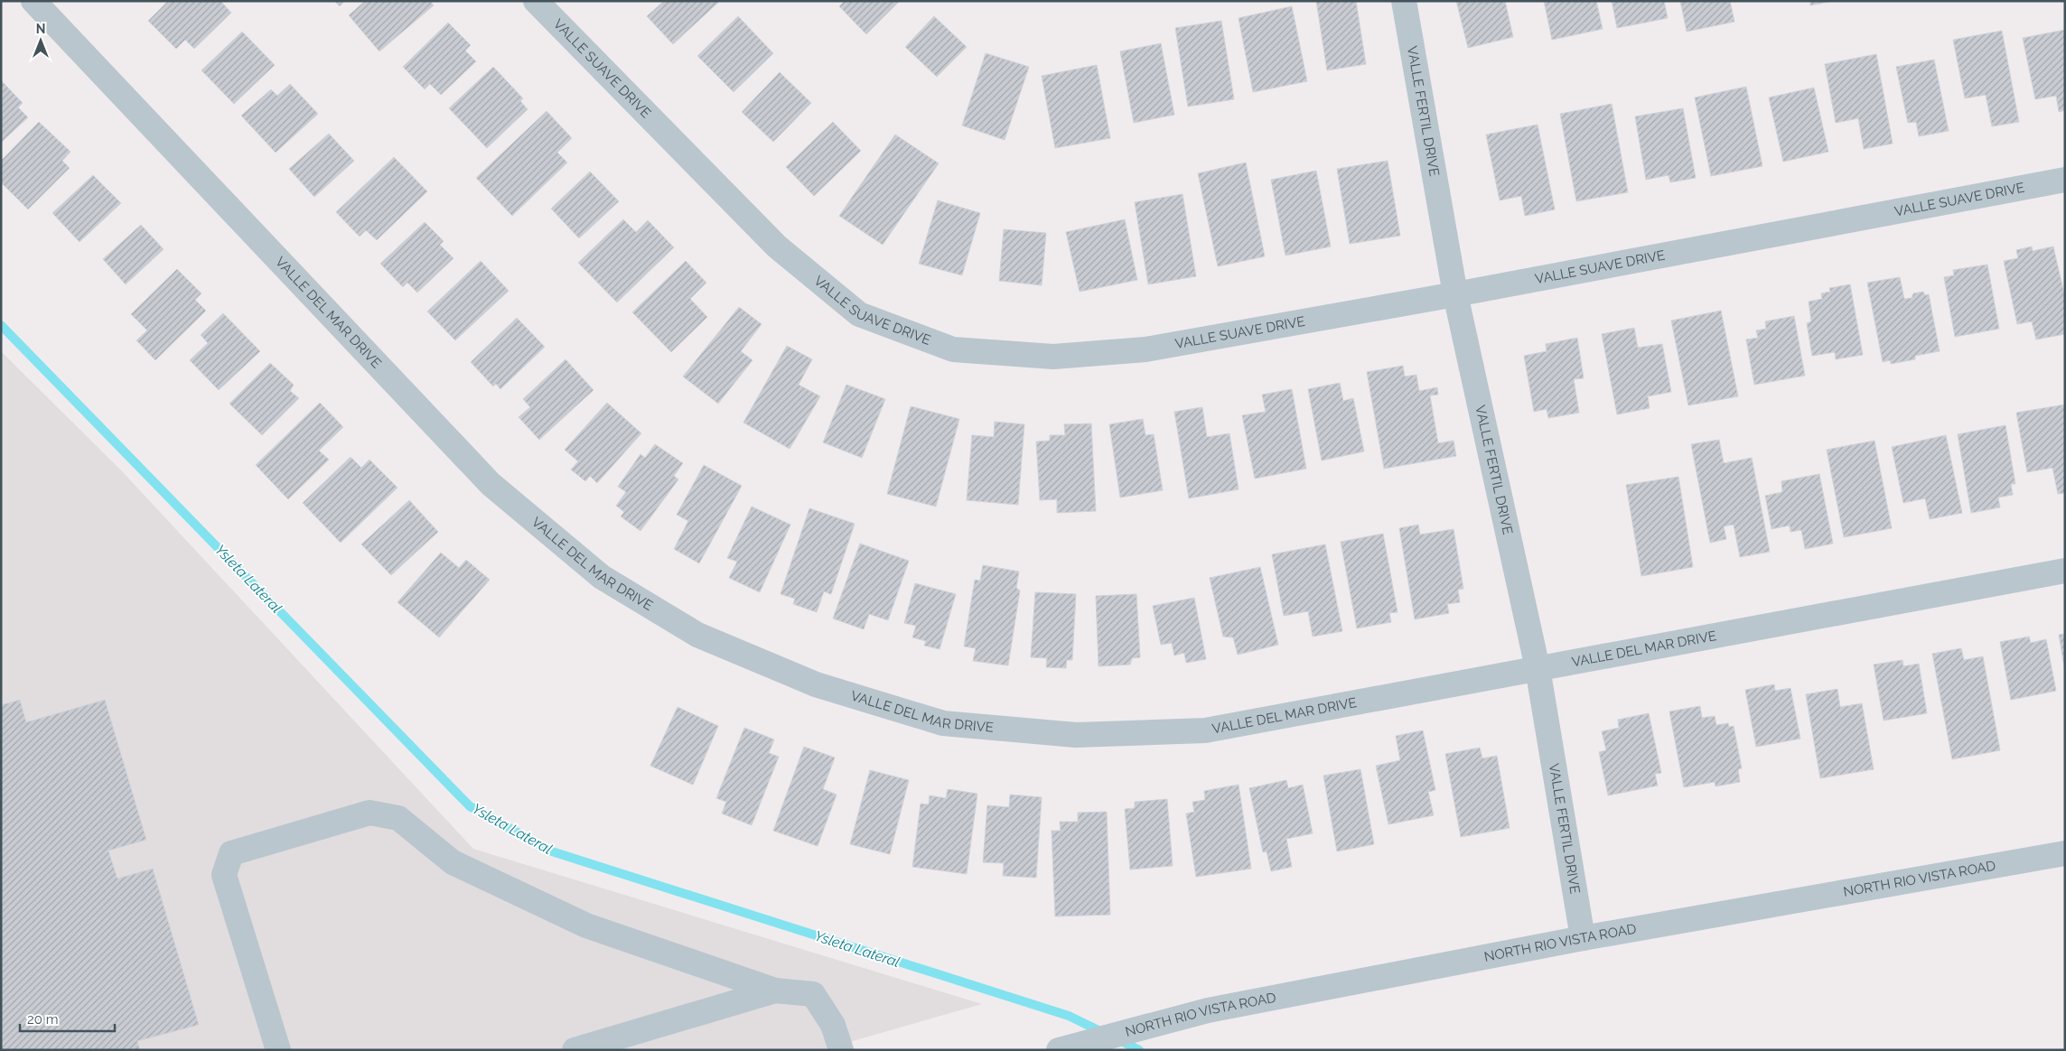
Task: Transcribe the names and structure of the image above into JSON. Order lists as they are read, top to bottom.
{
  "streets": {
    "street": [
      "VALLE SUAVE DRIVE",
      "VALLE FERTIL DRIVE",
      "VALLE DEL MAR DRIVE",
      "NORTH RIO VISTA ROAD"
    ]
  },
  "crossings": [
    ["VALLE SUAVE DRIVE", "VALLE FERTIL DRIVE"],
    ["VALLE FERTIL DRIVE", "VALLE DEL MAR DRIVE"],
    ["VALLE FERTIL DRIVE", "NORTH RIO VISTA ROAD"]
  ],
  "water": ["Ysleta Lateral"],
  "scale_bar": "20 m",
  "north": "top"
}
